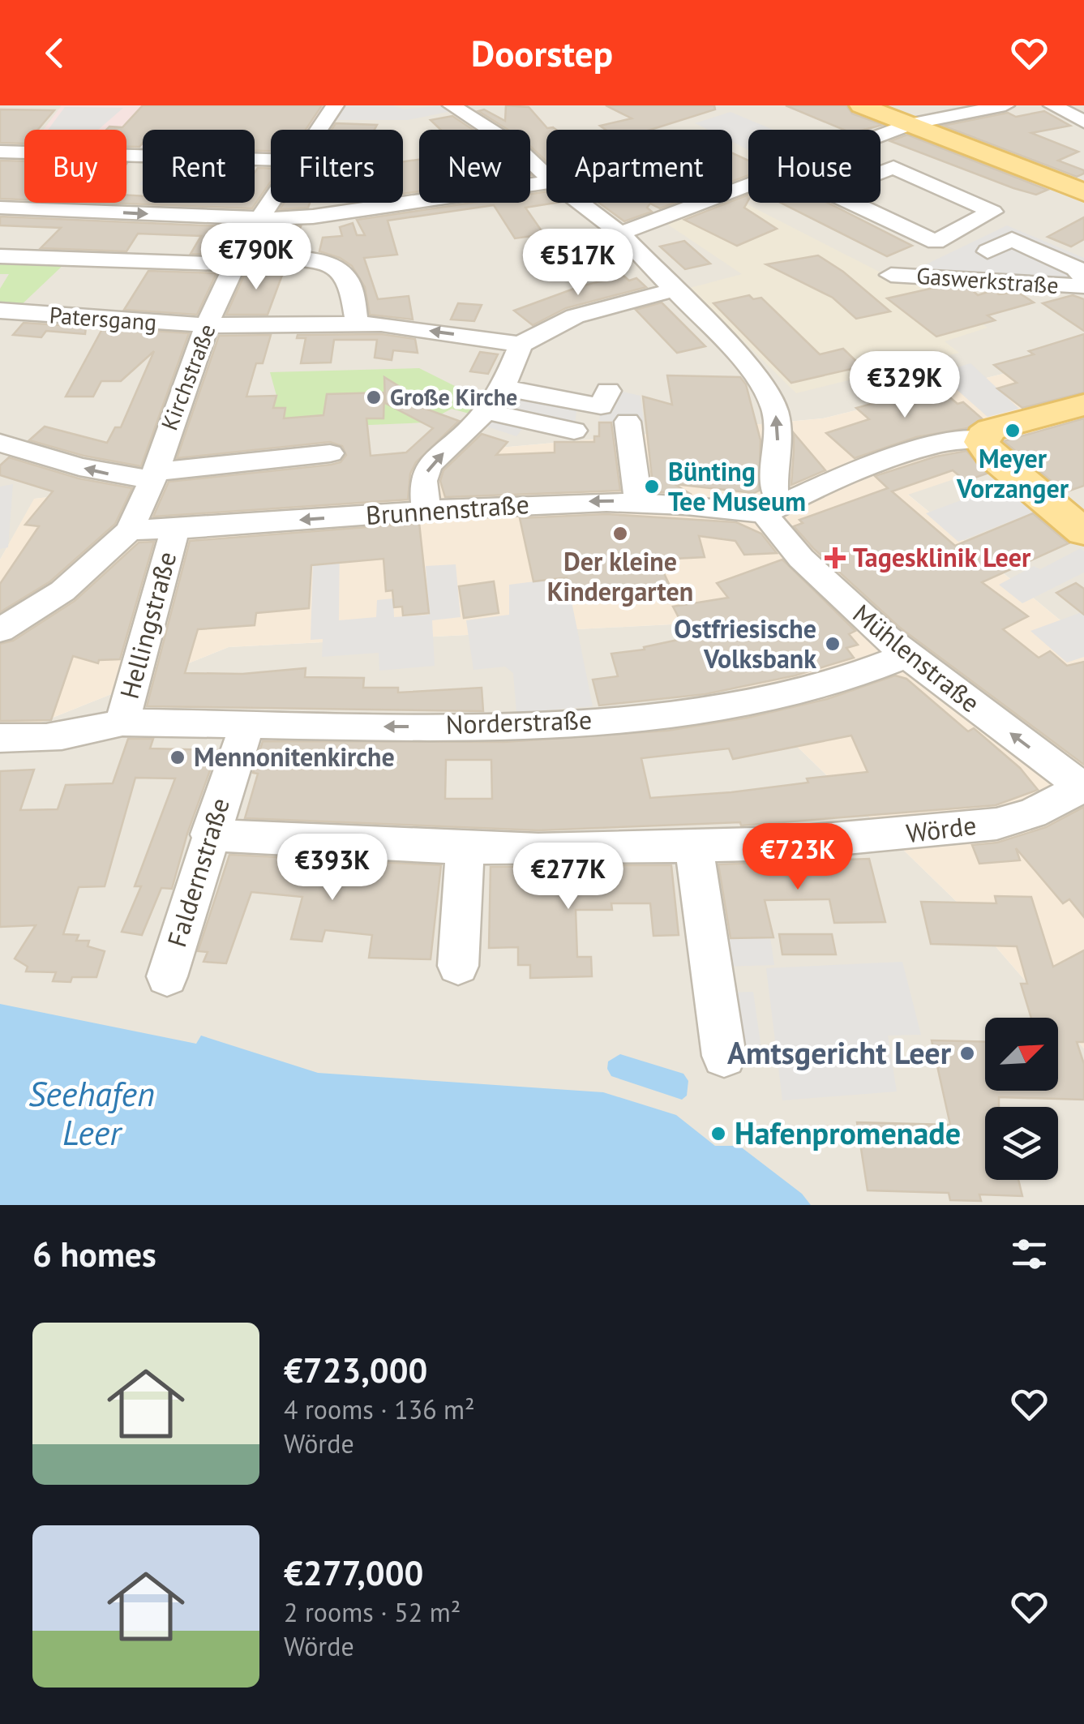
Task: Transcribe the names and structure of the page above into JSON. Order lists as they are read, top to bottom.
{
  "streets": {
    "street": [
      "Gaswerkstraße",
      "Patersgang",
      "Kirchstraße",
      "Brunnenstraße",
      "Hellingstraße",
      "Mühlenstraße",
      "Norderstraße",
      "Wörde",
      "Faldernstraße"
    ]
  },
  "crossings": [
    ["Patersgang", "Kirchstraße"],
    ["Kirchstraße", "Brunnenstraße"],
    ["Brunnenstraße", "Hellingstraße"],
    ["Brunnenstraße", "Mühlenstraße"],
    ["Hellingstraße", "Norderstraße"],
    ["Mühlenstraße", "Norderstraße"],
    ["Mühlenstraße", "Wörde"],
    ["Norderstraße", "Faldernstraße"],
    ["Wörde", "Faldernstraße"]
  ],
  "one_way": ["Mühlenstraße"],
  "water": ["Seehafen Leer"],
  "places": {
    "other": [
      "Große Kirche",
      "Meyer Vorzanger",
      "Bünting Tee Museum",
      "Der kleine Kindergarten",
      "Ostfriesische Volksbank",
      "Mennonitenkirche",
      "Amtsgericht Leer",
      "Hafenpromenade"
    ],
    "health": ["Tagesklinik Leer"]
  },
  "north": "top right",
  "page": {
    "header": "Doorstep",
    "chip": [
      "Buy",
      "Rent",
      "Filters",
      "New",
      "Apartment",
      "House"
    ],
    "price": [
      "€790K",
      "€517K",
      "€329K",
      "€723K",
      "€393K",
      "€277K"
    ],
    "heading": "6 homes",
    "list": [
      {
        "name": "€723,000",
        "note": "4 rooms · 136 m² · Wörde"
      },
      {
        "name": "€277,000",
        "note": "2 rooms · 52 m² · Wörde"
      }
    ]
  }
}
